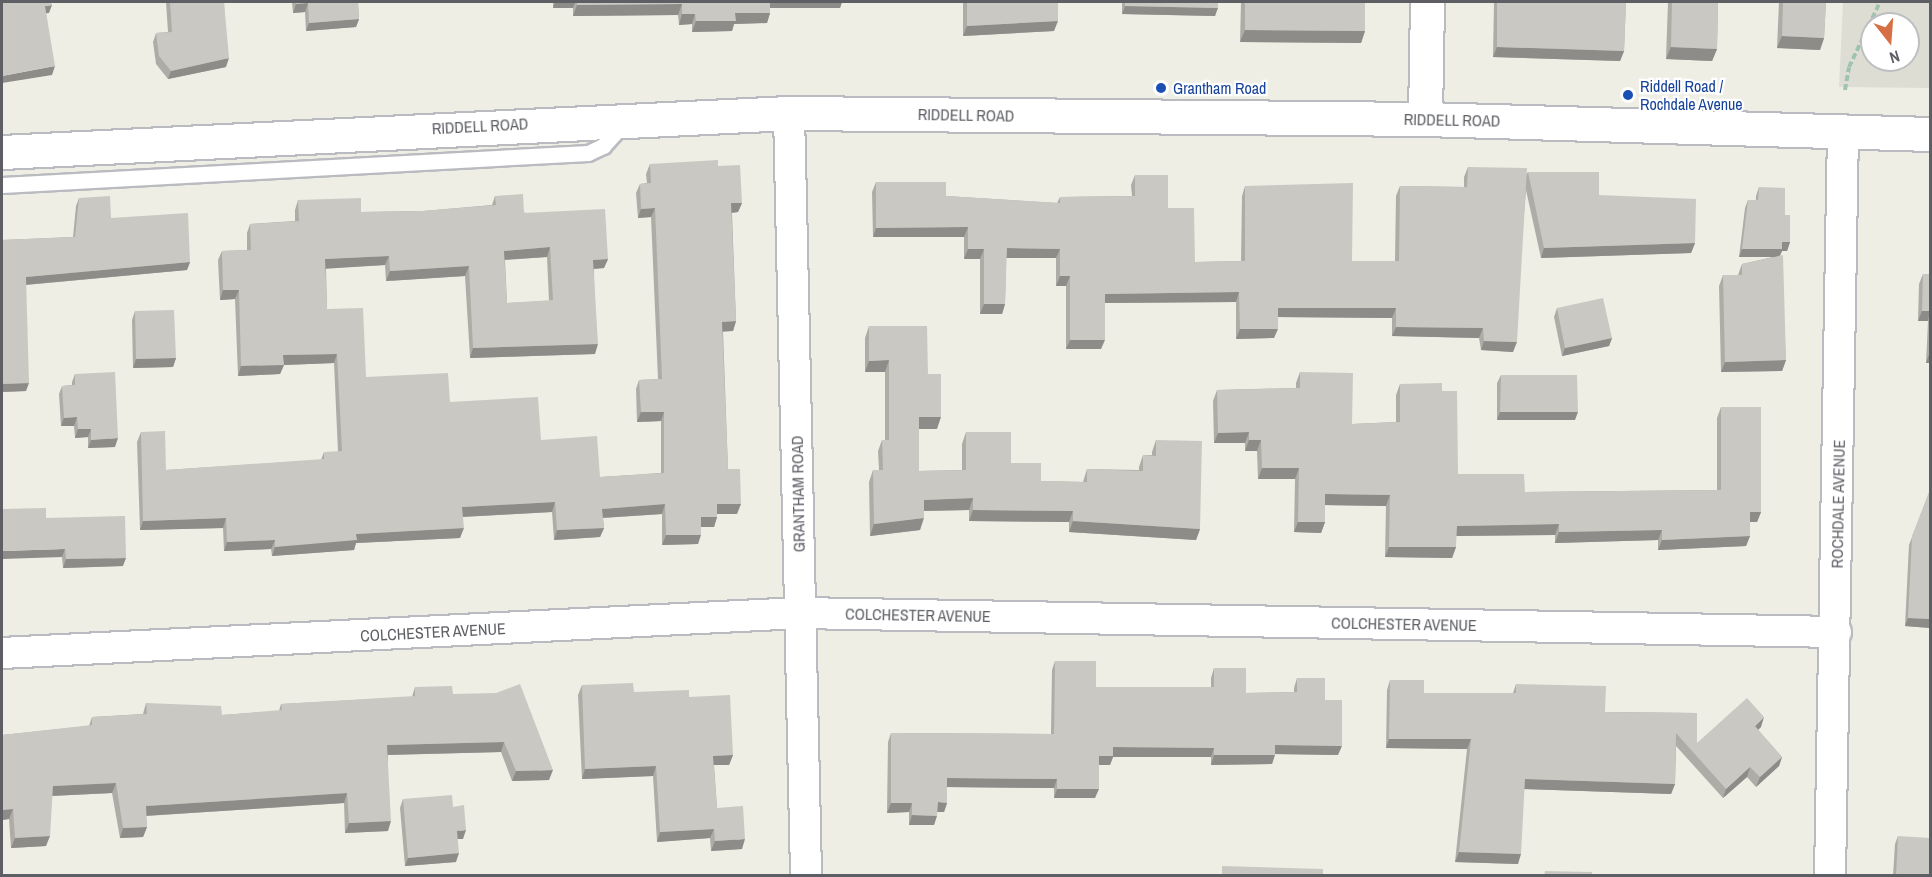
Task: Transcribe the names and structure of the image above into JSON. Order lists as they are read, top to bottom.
{
  "streets": {
    "street": [
      "RIDDELL ROAD",
      "GRANTHAM ROAD",
      "ROCHDALE AVENUE",
      "COLCHESTER AVENUE"
    ]
  },
  "crossings": [
    ["RIDDELL ROAD", "GRANTHAM ROAD"],
    ["RIDDELL ROAD", "ROCHDALE AVENUE"],
    ["GRANTHAM ROAD", "COLCHESTER AVENUE"],
    ["ROCHDALE AVENUE", "COLCHESTER AVENUE"]
  ],
  "places": ["Grantham Road", "Riddell Road / Rochdale Avenue"],
  "north": "bottom"
}
